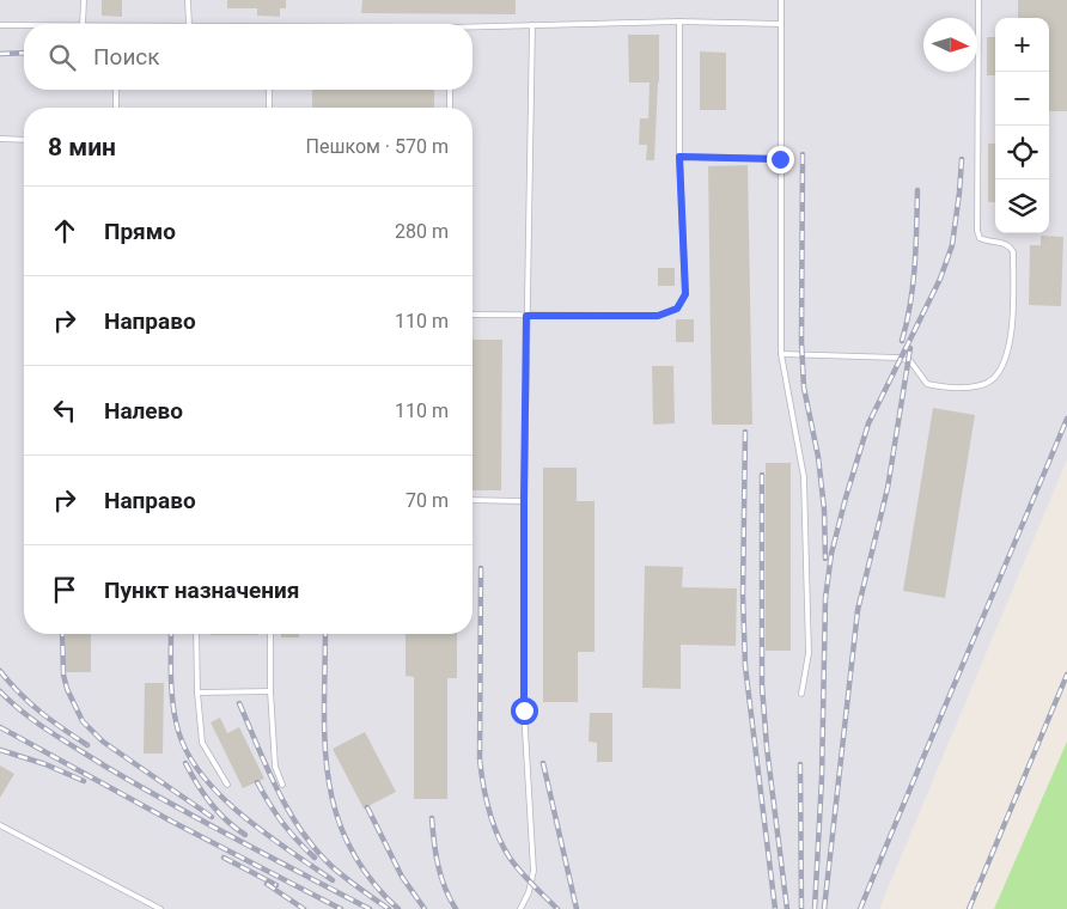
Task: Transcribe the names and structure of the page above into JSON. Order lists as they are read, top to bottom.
{
  "north": "right",
  "page": {
    "map_buttons": ["+", "−"],
    "search": "Поиск",
    "heading": ["8 мин", "Пешком · 570 m"],
    "list": [
      ["Прямо", "280 m"],
      ["Направо", "110 m"],
      ["Налево", "110 m"],
      ["Направо", "70 m"],
      "Пункт назначения"
    ]
  }
}
